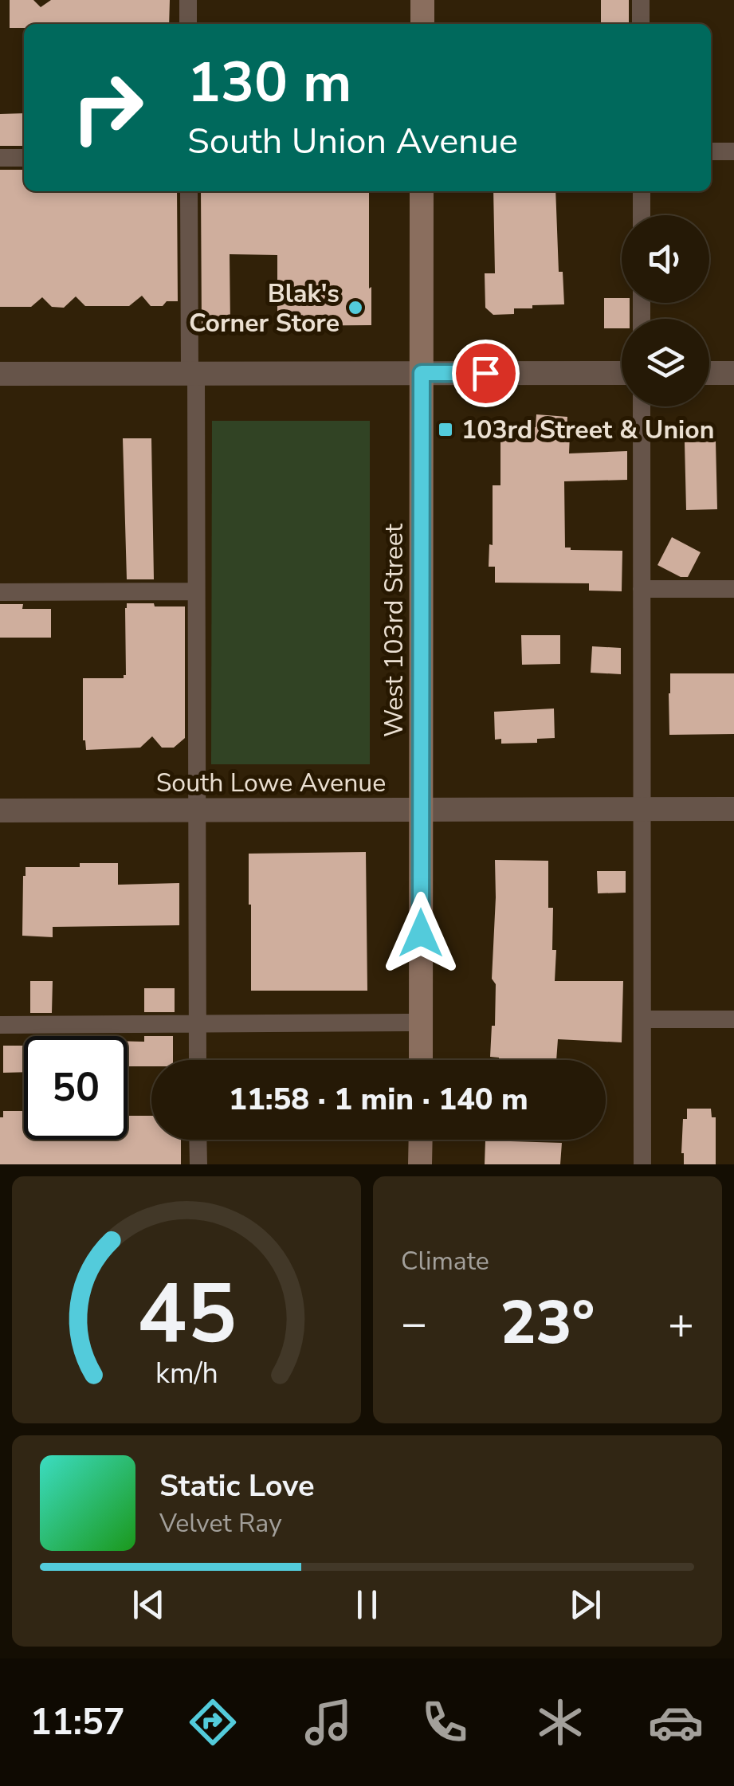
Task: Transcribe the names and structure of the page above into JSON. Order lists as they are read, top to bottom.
{
  "streets": {
    "main road": ["West 103rd Street"],
    "street": ["South Lowe Avenue"]
  },
  "crossings": [
    ["West 103rd Street", "South Lowe Avenue"]
  ],
  "places": {
    "other": ["Blak's Corner Store"],
    "transit": ["103rd Street & Union"]
  },
  "page": {
    "turn": ["130 m", "South Union Avenue"],
    "limit": "50",
    "trip": "11:58 · 1 min · 140 m",
    "tile": "Climate",
    "heat": ["−", "23°", "+"],
    "song": ["Static Love", "Velvet Ray"],
    "tabs": "11:57",
    "gauge": ["45", "km/h"]
  }
}
